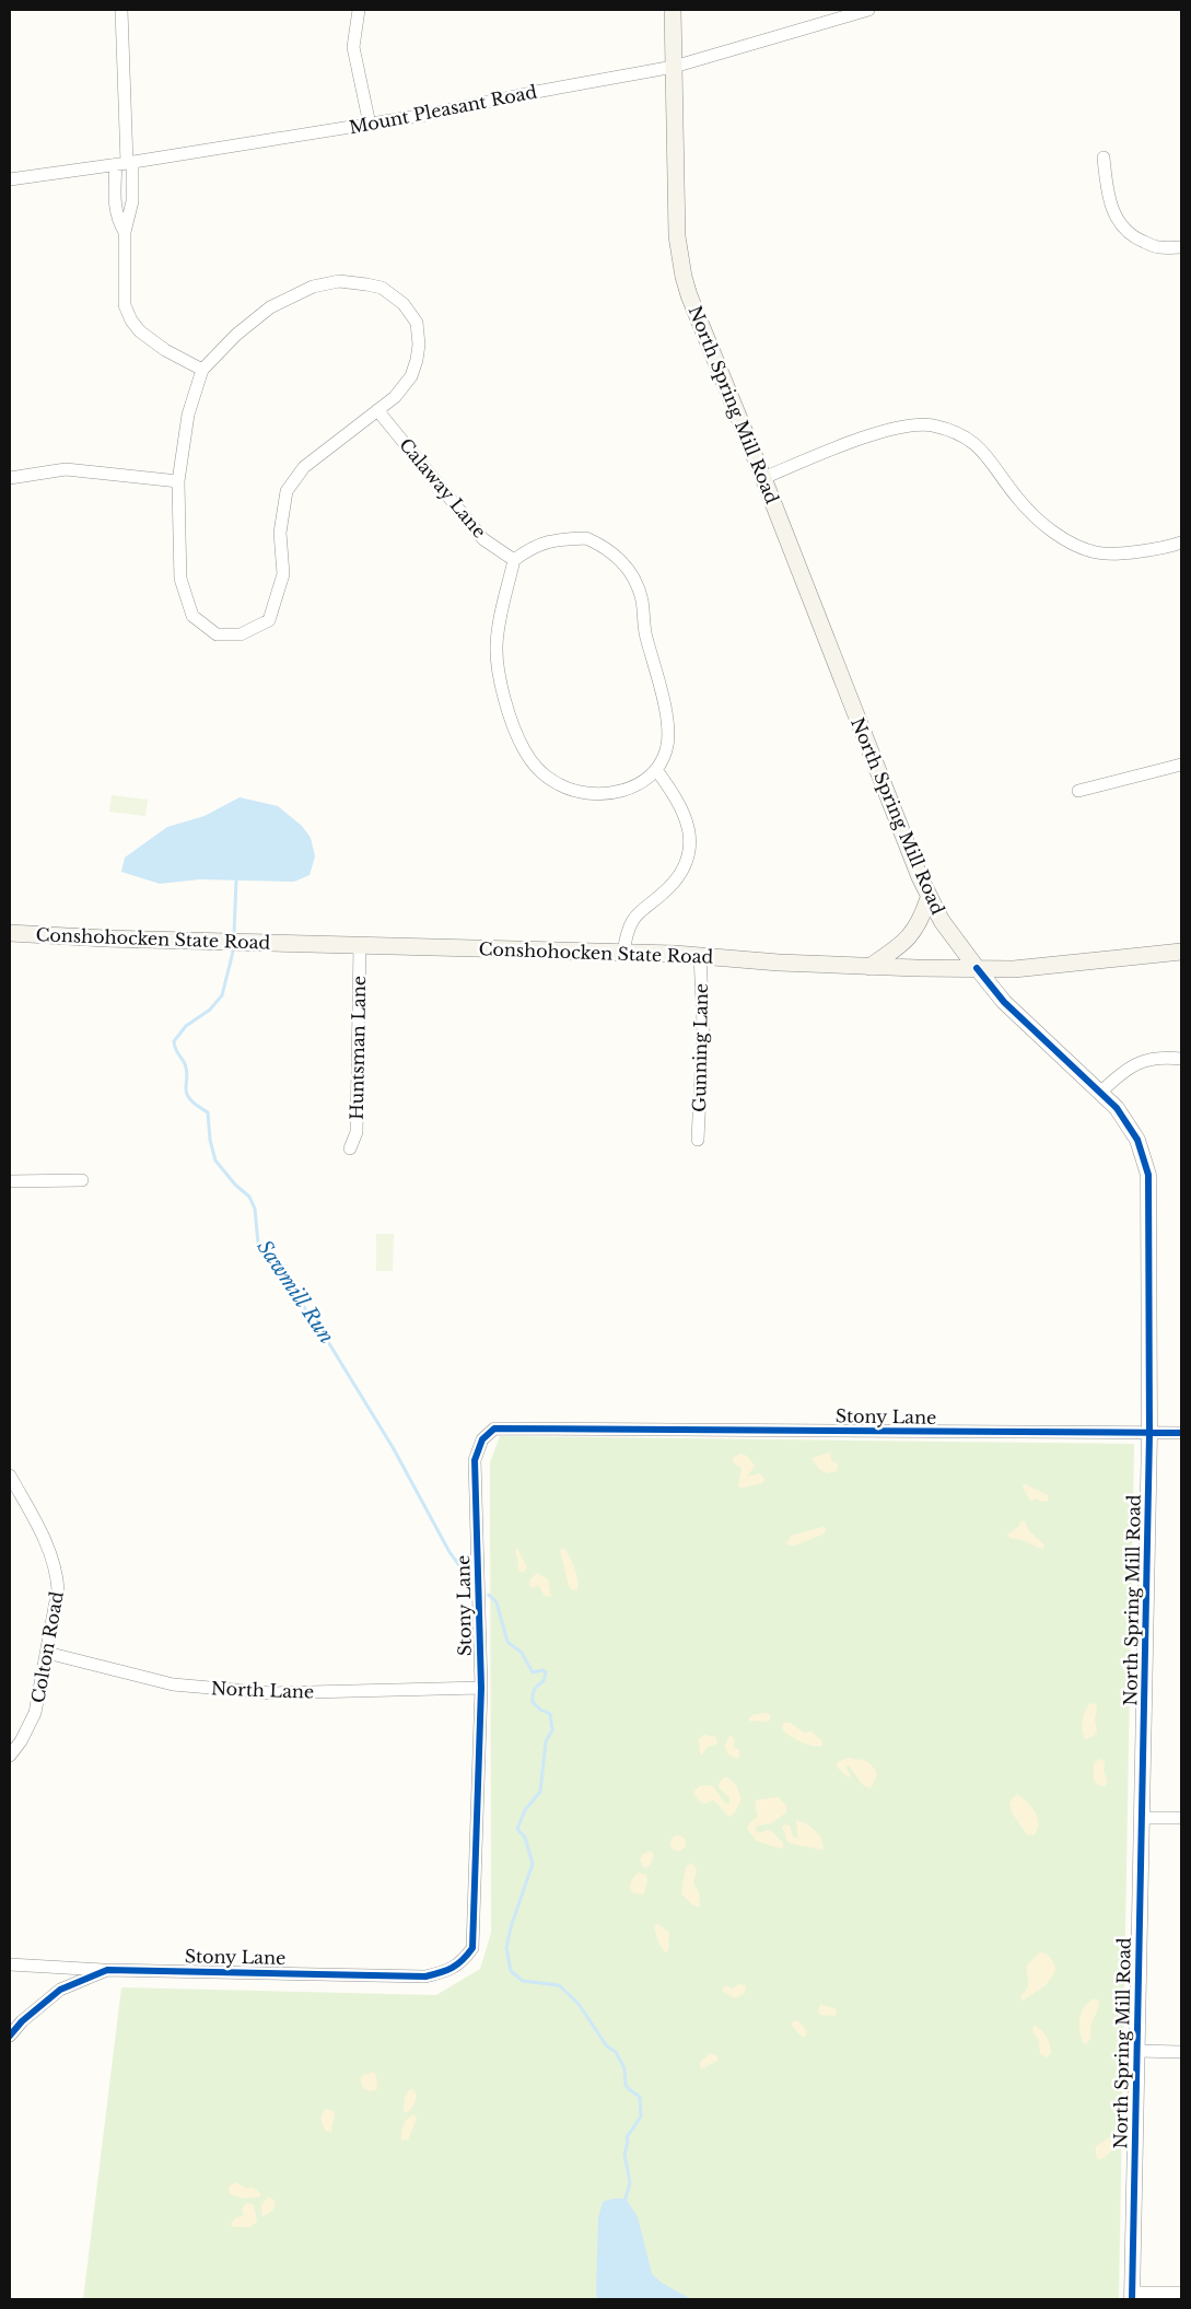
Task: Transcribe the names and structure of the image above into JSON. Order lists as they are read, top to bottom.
{
  "streets": {
    "main road": ["North Spring Mill Road", "Conshohocken State Road"],
    "street": [
      "Mount Pleasant Road",
      "Calaway Lane",
      "Huntsman Lane",
      "Gunning Lane",
      "Stony Lane",
      "Colton Road",
      "North Lane"
    ]
  },
  "crossings": [
    ["Mount Pleasant Road", "North Spring Mill Road"],
    ["North Spring Mill Road", "Conshohocken State Road"],
    ["North Spring Mill Road", "Stony Lane"],
    ["Conshohocken State Road", "Huntsman Lane"],
    ["Conshohocken State Road", "Gunning Lane"],
    ["Stony Lane", "North Lane"],
    ["Colton Road", "North Lane"]
  ],
  "water": ["Sawmill Run"]
}
